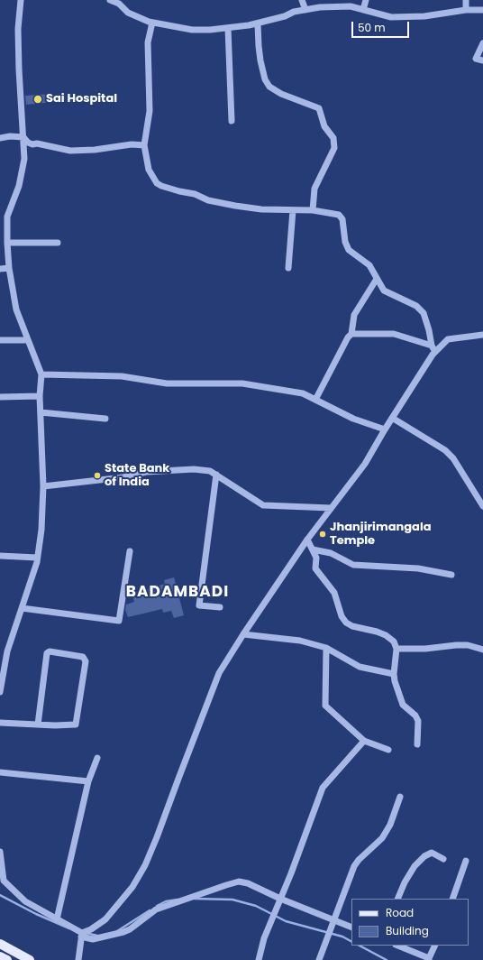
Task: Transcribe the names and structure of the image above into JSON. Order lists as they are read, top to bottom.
{
  "districts": ["BADAMBADI"],
  "places": ["Sai Hospital", "State Bank of India", "Jhanjirimangala Temple"],
  "legend": ["Road", "Building"],
  "scale_bar": "50 m"
}
